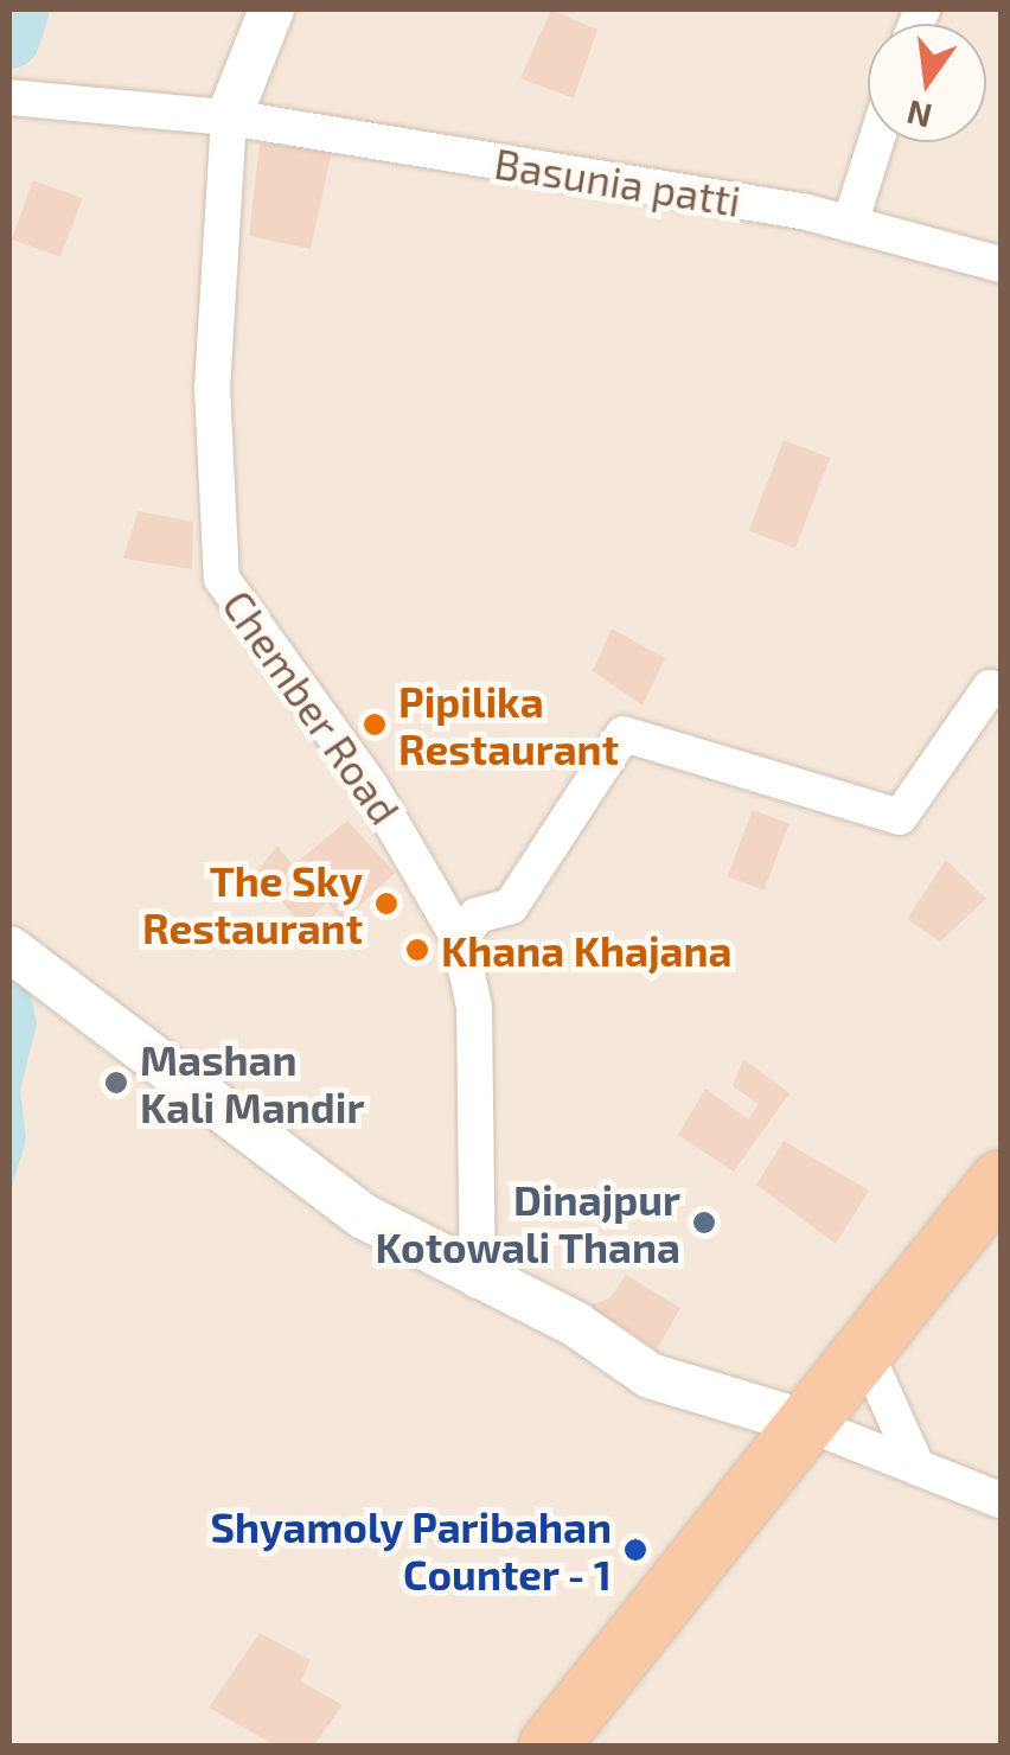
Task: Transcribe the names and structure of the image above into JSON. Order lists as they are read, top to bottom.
{
  "streets": {
    "street": ["Basunia patti", "Chember Road"]
  },
  "crossings": [
    ["Basunia patti", "Chember Road"]
  ],
  "places": [
    "Pipilika Restaurant",
    "The Sky Restaurant",
    "Khana Khajana",
    "Mashan Kali Mandir",
    "Dinajpur Kotowali Thana",
    "Shyamoly Paribahan Counter - 1"
  ],
  "north": "bottom"
}
